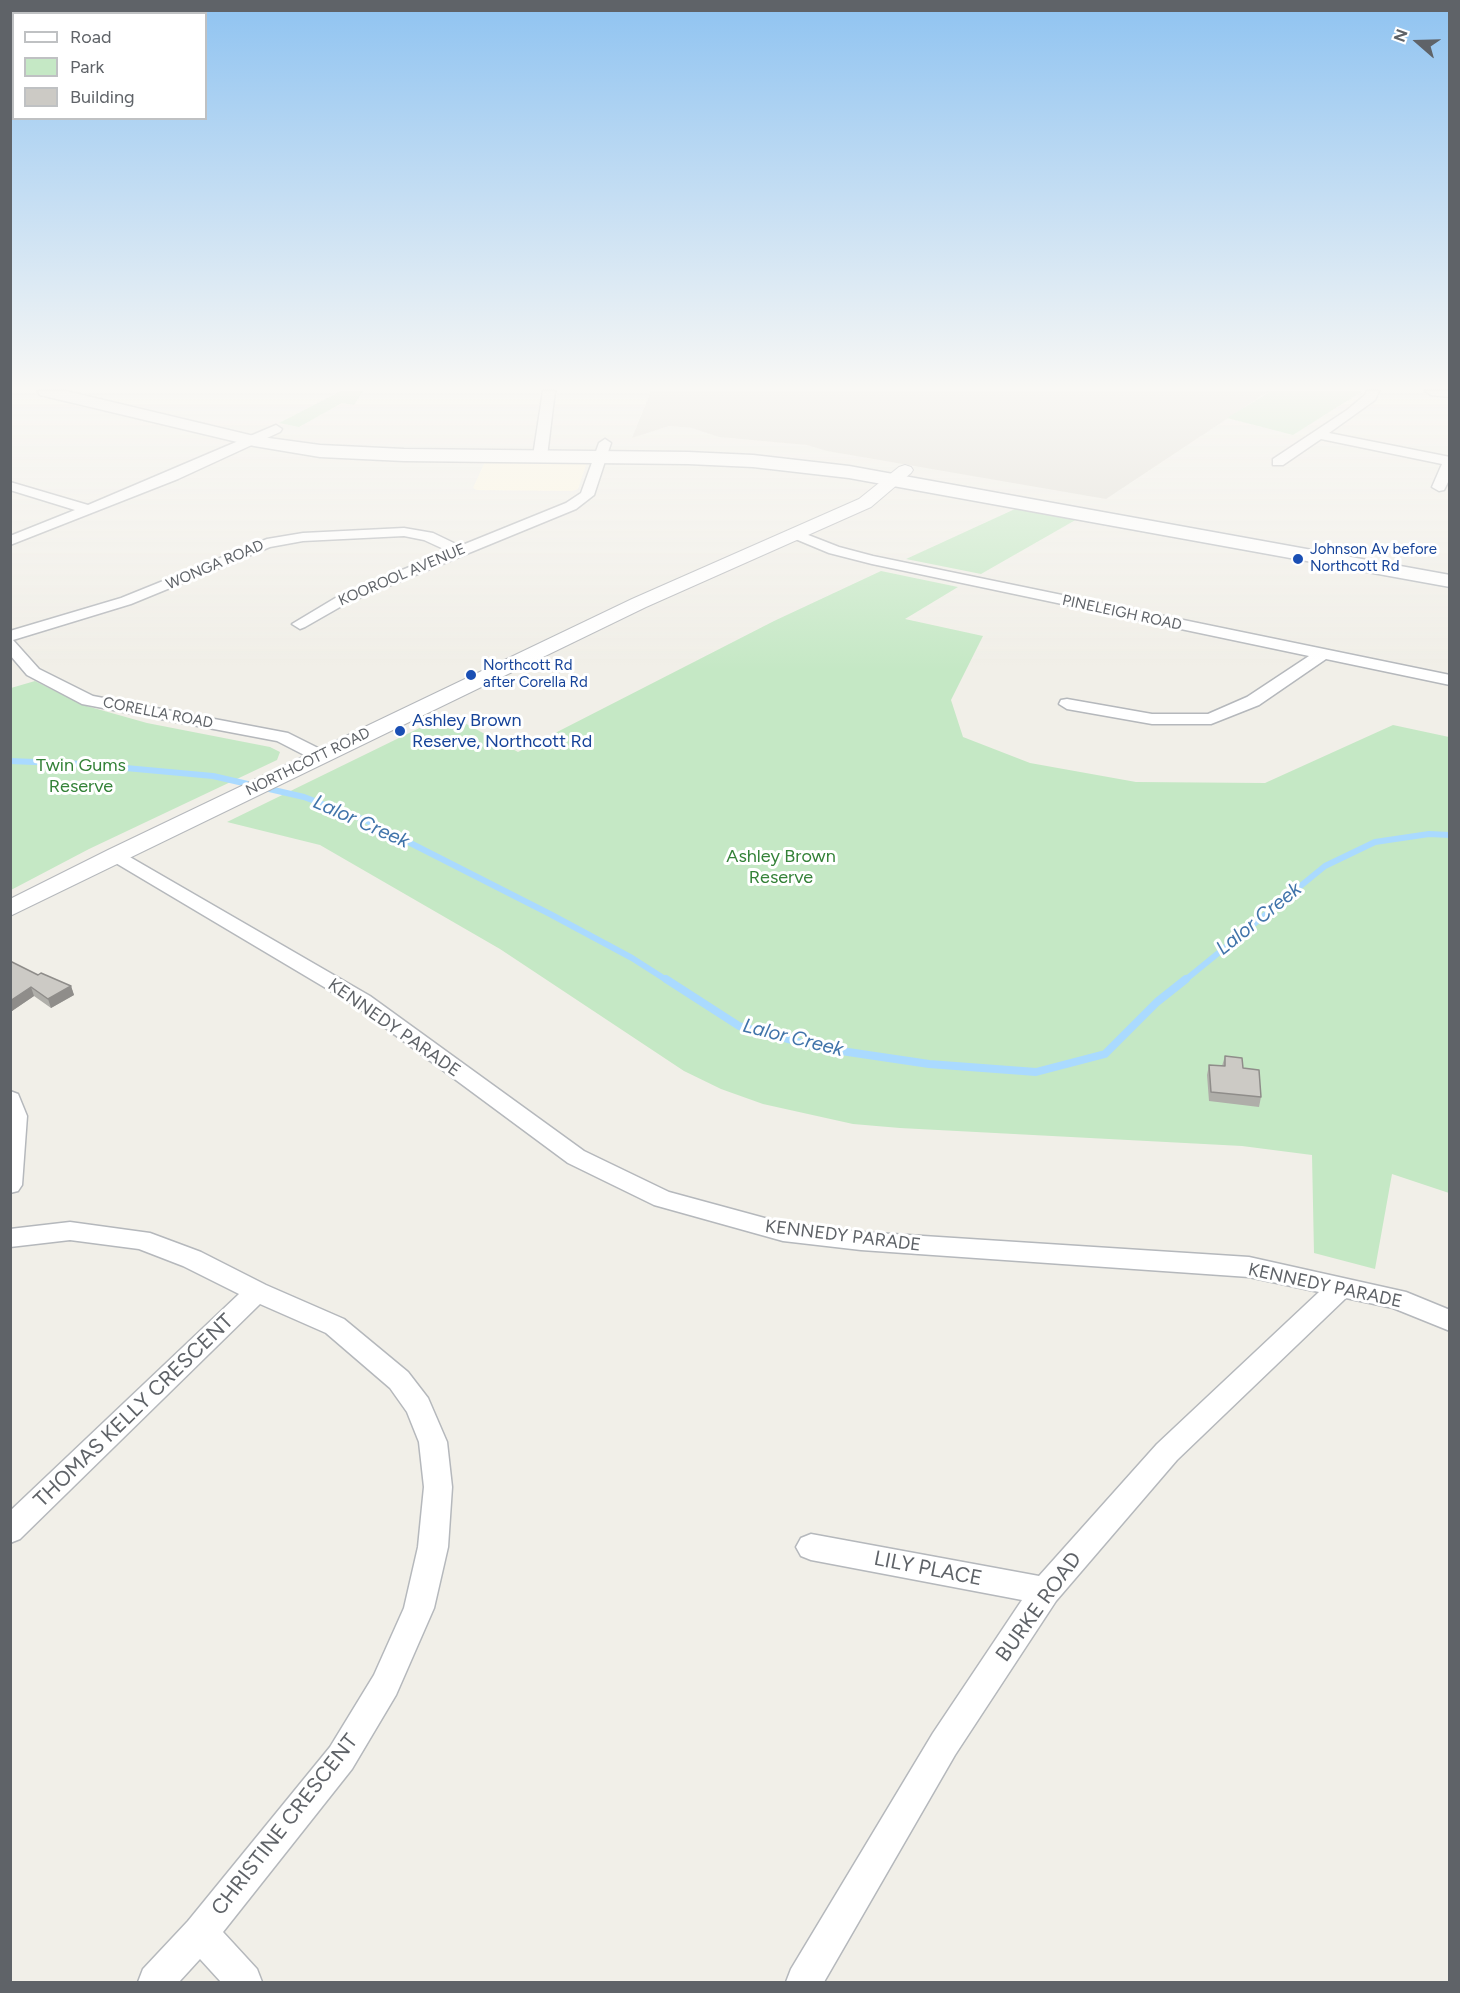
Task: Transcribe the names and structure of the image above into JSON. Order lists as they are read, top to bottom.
{
  "streets": {
    "street": [
      "WONGA ROAD",
      "KOOROOL AVENUE",
      "PINELEIGH ROAD",
      "CORELLA ROAD",
      "NORTHCOTT ROAD",
      "KENNEDY PARADE",
      "THOMAS KELLY CRESCENT",
      "LILY PLACE",
      "BURKE ROAD",
      "CHRISTINE CRESCENT"
    ]
  },
  "crossings": [
    ["WONGA ROAD", "KOOROOL AVENUE"],
    ["PINELEIGH ROAD", "NORTHCOTT ROAD"],
    ["CORELLA ROAD", "NORTHCOTT ROAD"],
    ["NORTHCOTT ROAD", "KENNEDY PARADE"],
    ["KENNEDY PARADE", "BURKE ROAD"],
    ["THOMAS KELLY CRESCENT", "CHRISTINE CRESCENT"],
    ["LILY PLACE", "BURKE ROAD"]
  ],
  "water": ["Lalor Creek"],
  "parks": ["Twin Gums Reserve", "Ashley Brown Reserve"],
  "places": ["Johnson Av before Northcott Rd", "Northcott Rd after Corella Rd", "Ashley Brown Reserve, Northcott Rd"],
  "legend": ["Road", "Park", "Building"],
  "north": "left"
}
